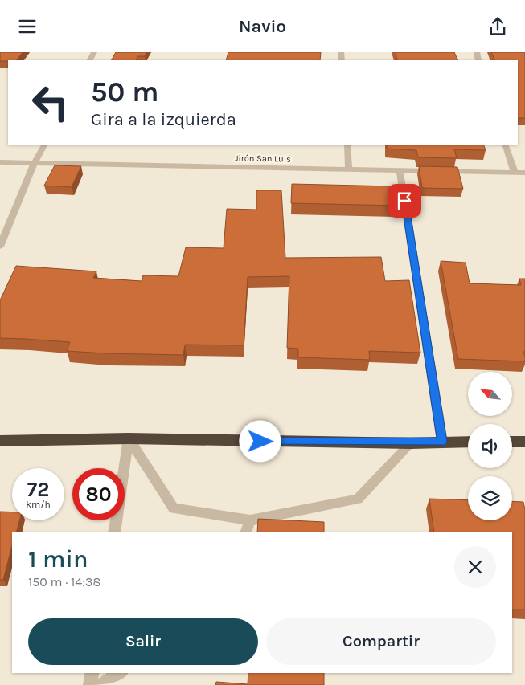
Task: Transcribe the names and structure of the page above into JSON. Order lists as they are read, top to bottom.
{
  "streets": {
    "street": ["Jirón San Luis"]
  },
  "north": "top left",
  "page": {
    "header": "Navio",
    "turn": ["50 m", "Gira a la izquierda"],
    "speed": "72 km/h",
    "limit": "80",
    "heading": ["1 min", "150 m · 14:38"],
    "buttons": ["Salir", "Compartir"]
  }
}
